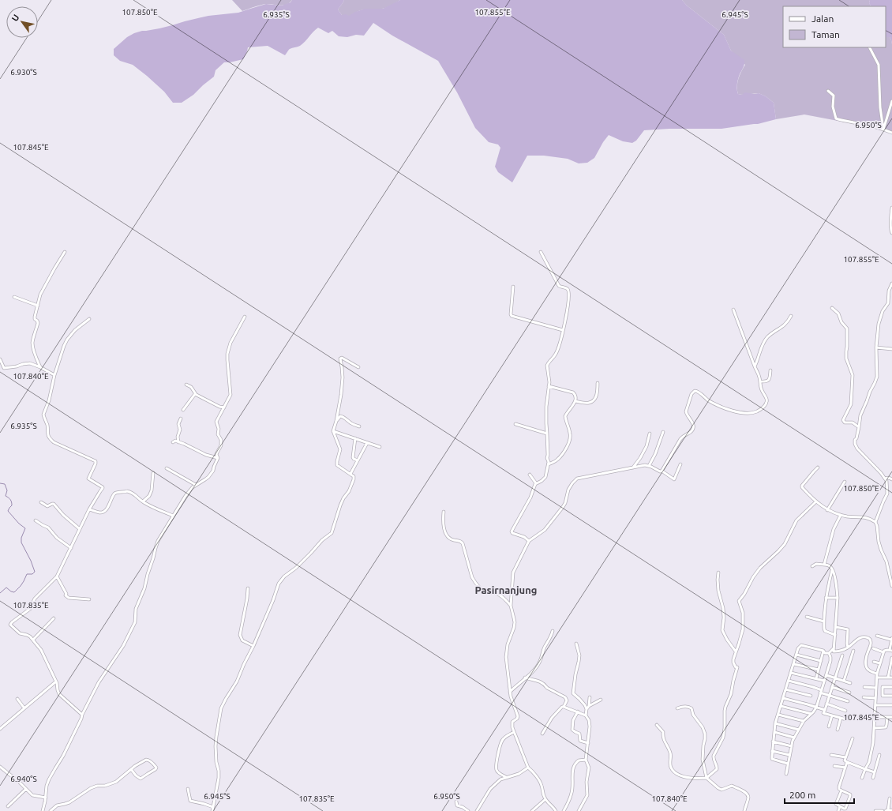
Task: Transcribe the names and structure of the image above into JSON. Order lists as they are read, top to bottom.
{
  "districts": ["Pasirnanjung"],
  "legend": ["Jalan", "Taman"],
  "scale_bar": "200 m",
  "north": "top left",
  "coordinates": [
    "107.850°E",
    "107.855°E",
    "6.935°S",
    "6.945°S",
    "6.930°S",
    "6.950°S",
    "107.845°E",
    "107.840°E",
    "107.835°E",
    "6.940°S"
  ]
}
